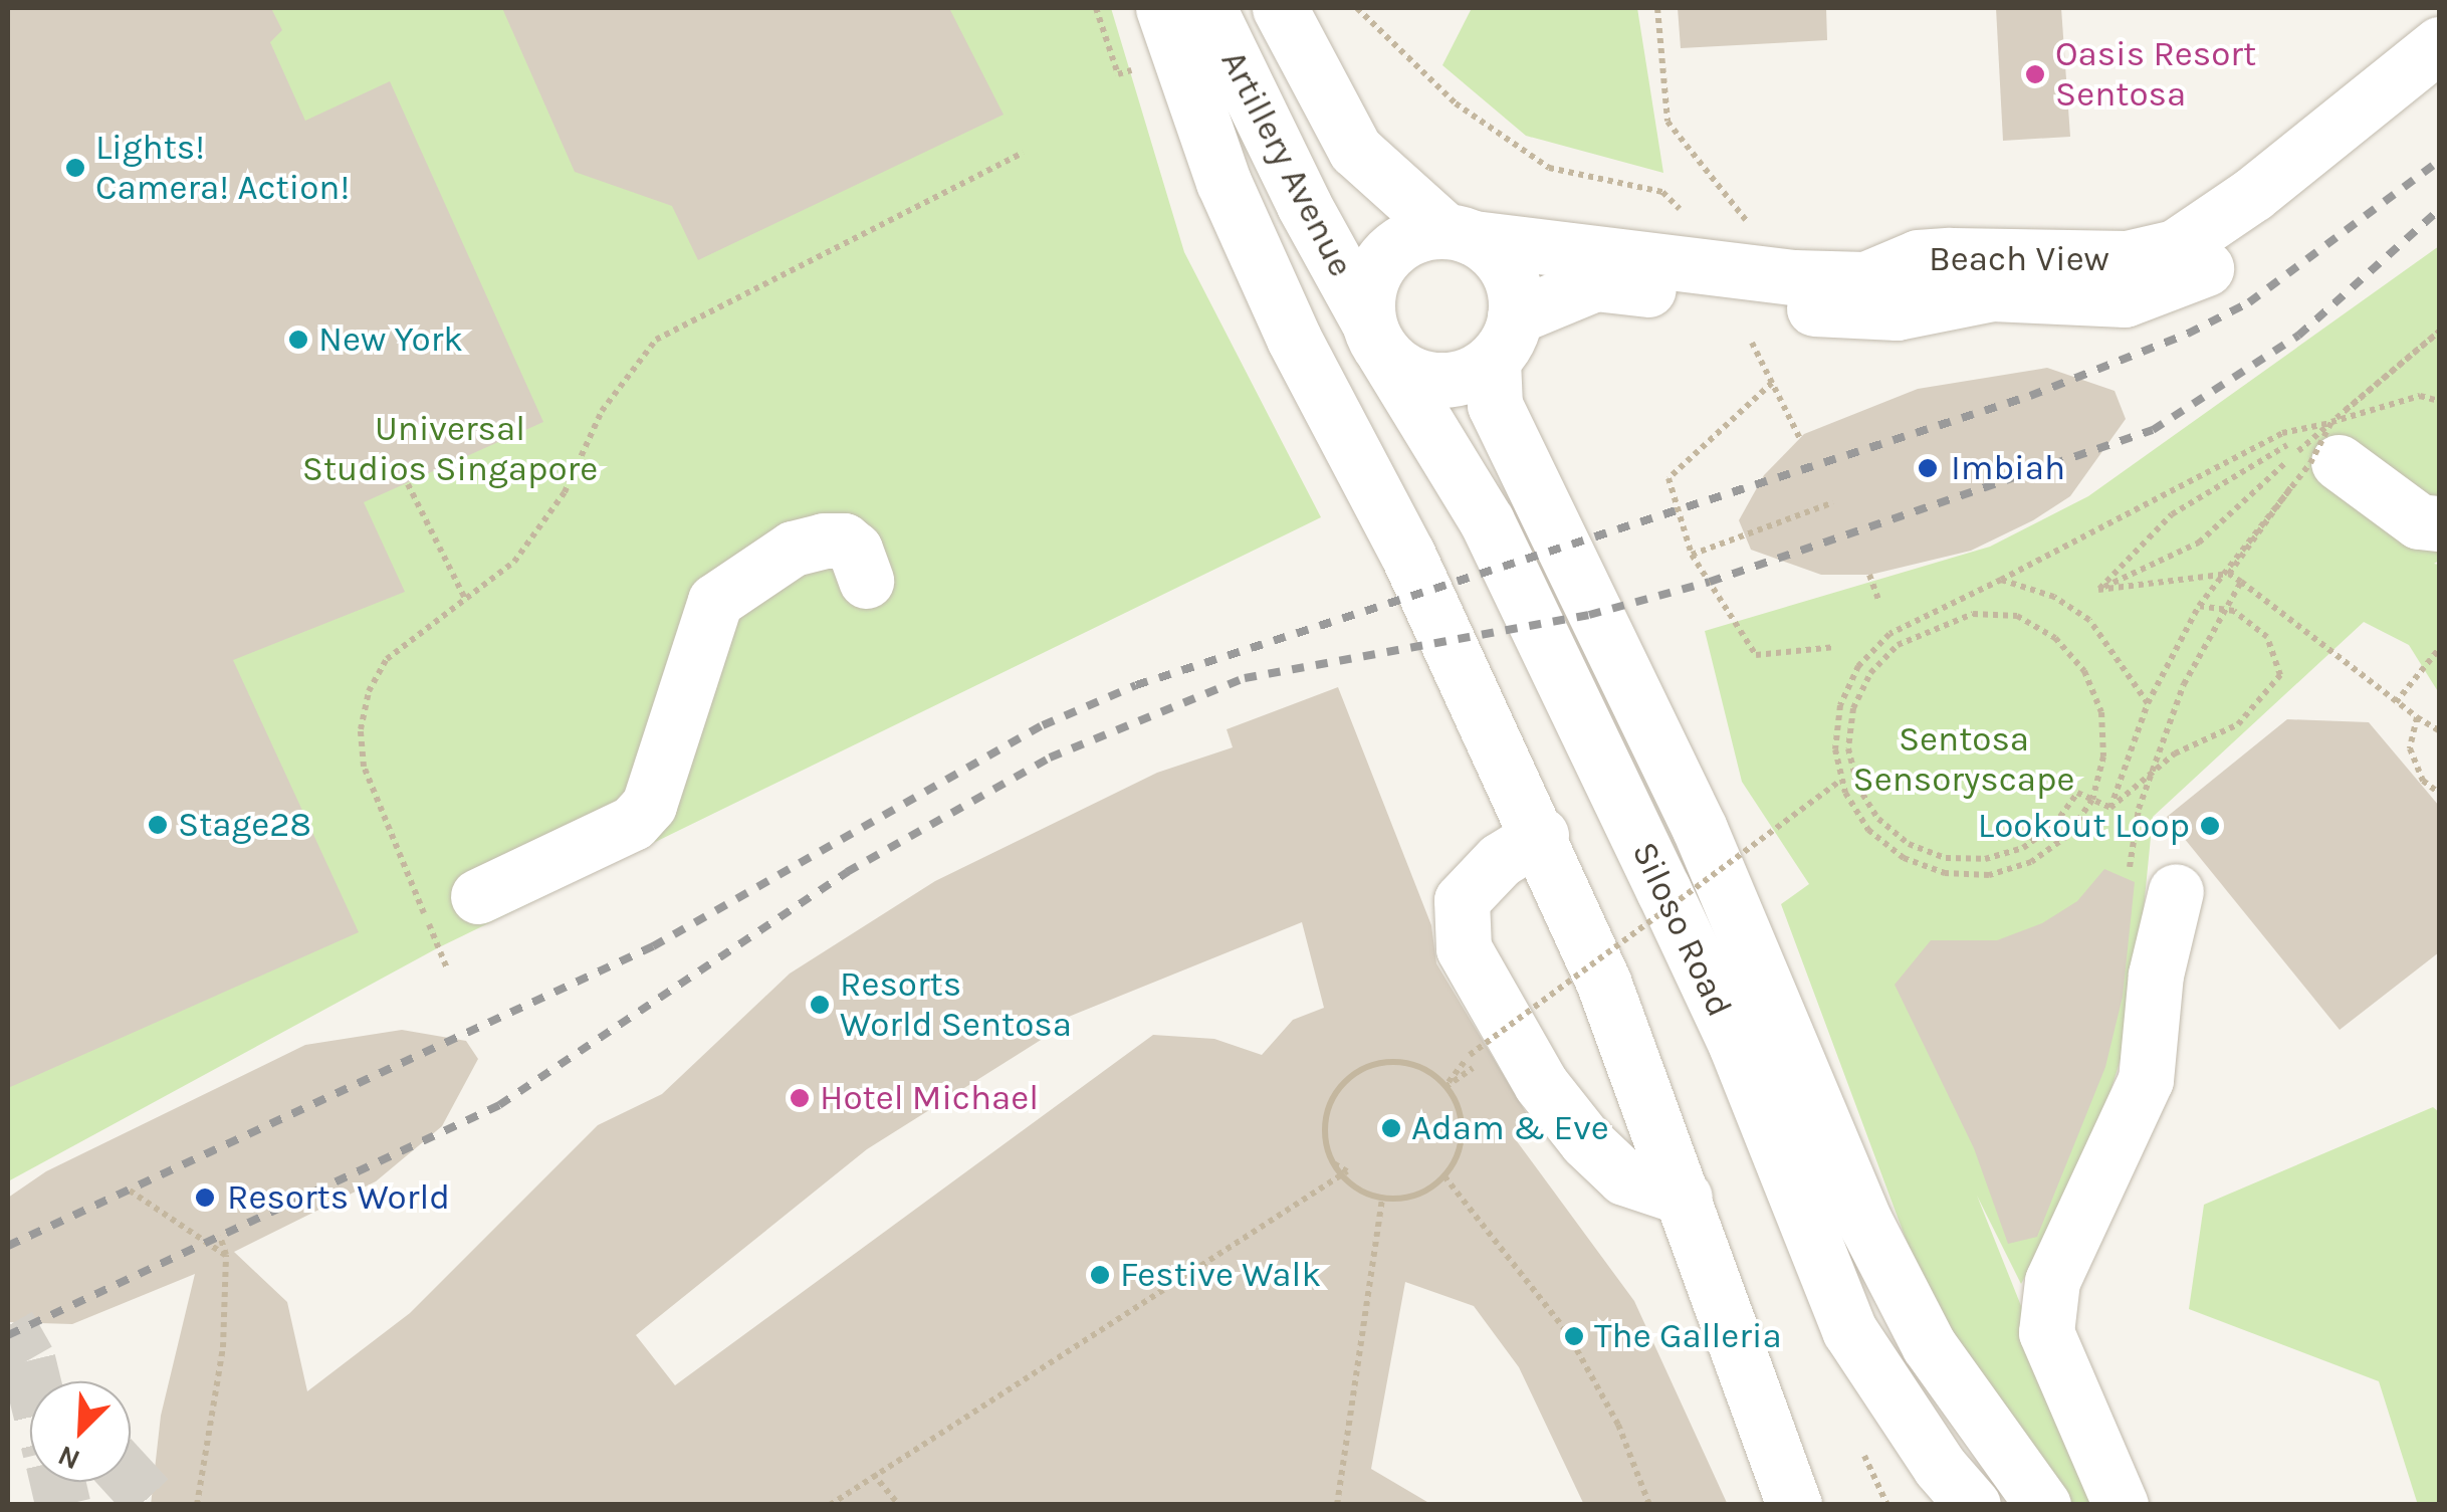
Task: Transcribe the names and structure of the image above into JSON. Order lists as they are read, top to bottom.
{
  "streets": {
    "street": ["Artillery Avenue", "Beach View", "Siloso Road"]
  },
  "crossings": [
    ["Artillery Avenue", "Beach View"],
    ["Artillery Avenue", "Siloso Road"],
    ["Beach View", "Siloso Road"]
  ],
  "parks": ["Universal Studios Singapore", "Sentosa Sensoryscape"],
  "places": [
    "Oasis Resort Sentosa",
    "Lights! Camera! Action!",
    "New York",
    "Imbiah",
    "Stage28",
    "Lookout Loop",
    "Resorts World Sentosa",
    "Hotel Michael",
    "Adam & Eve",
    "Resorts World",
    "Festive Walk",
    "The Galleria"
  ],
  "north": "bottom left"
}
